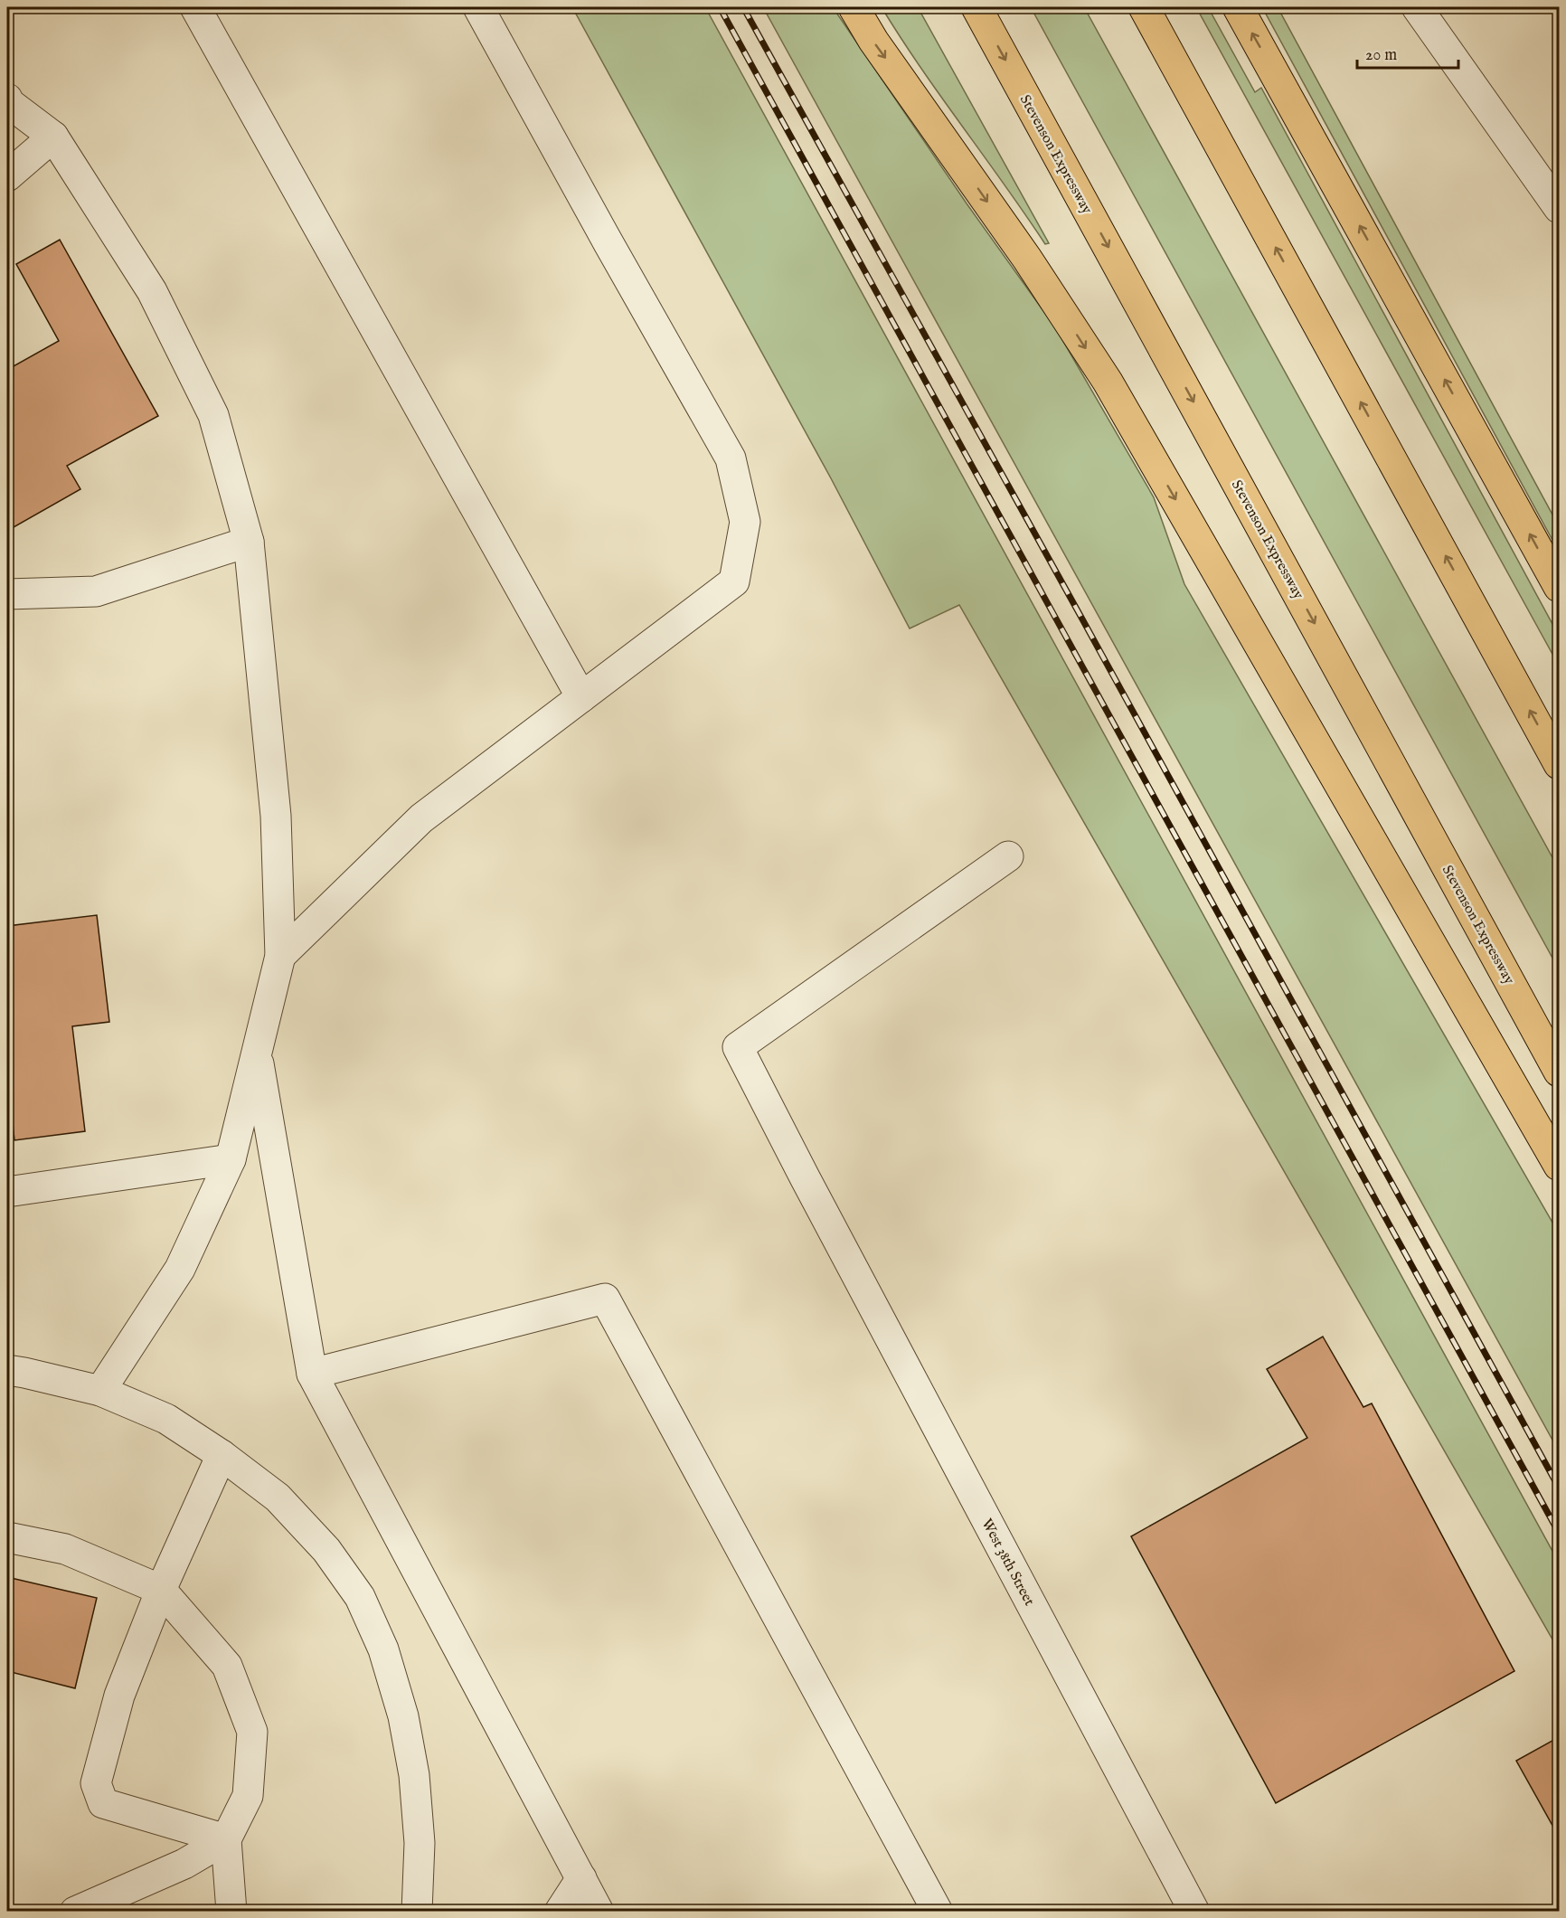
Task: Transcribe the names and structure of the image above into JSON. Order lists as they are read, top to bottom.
{
  "streets": {
    "highway": ["Stevenson Expressway"],
    "street": ["West 38th Street"]
  },
  "scale_bar": "20 m"
}
